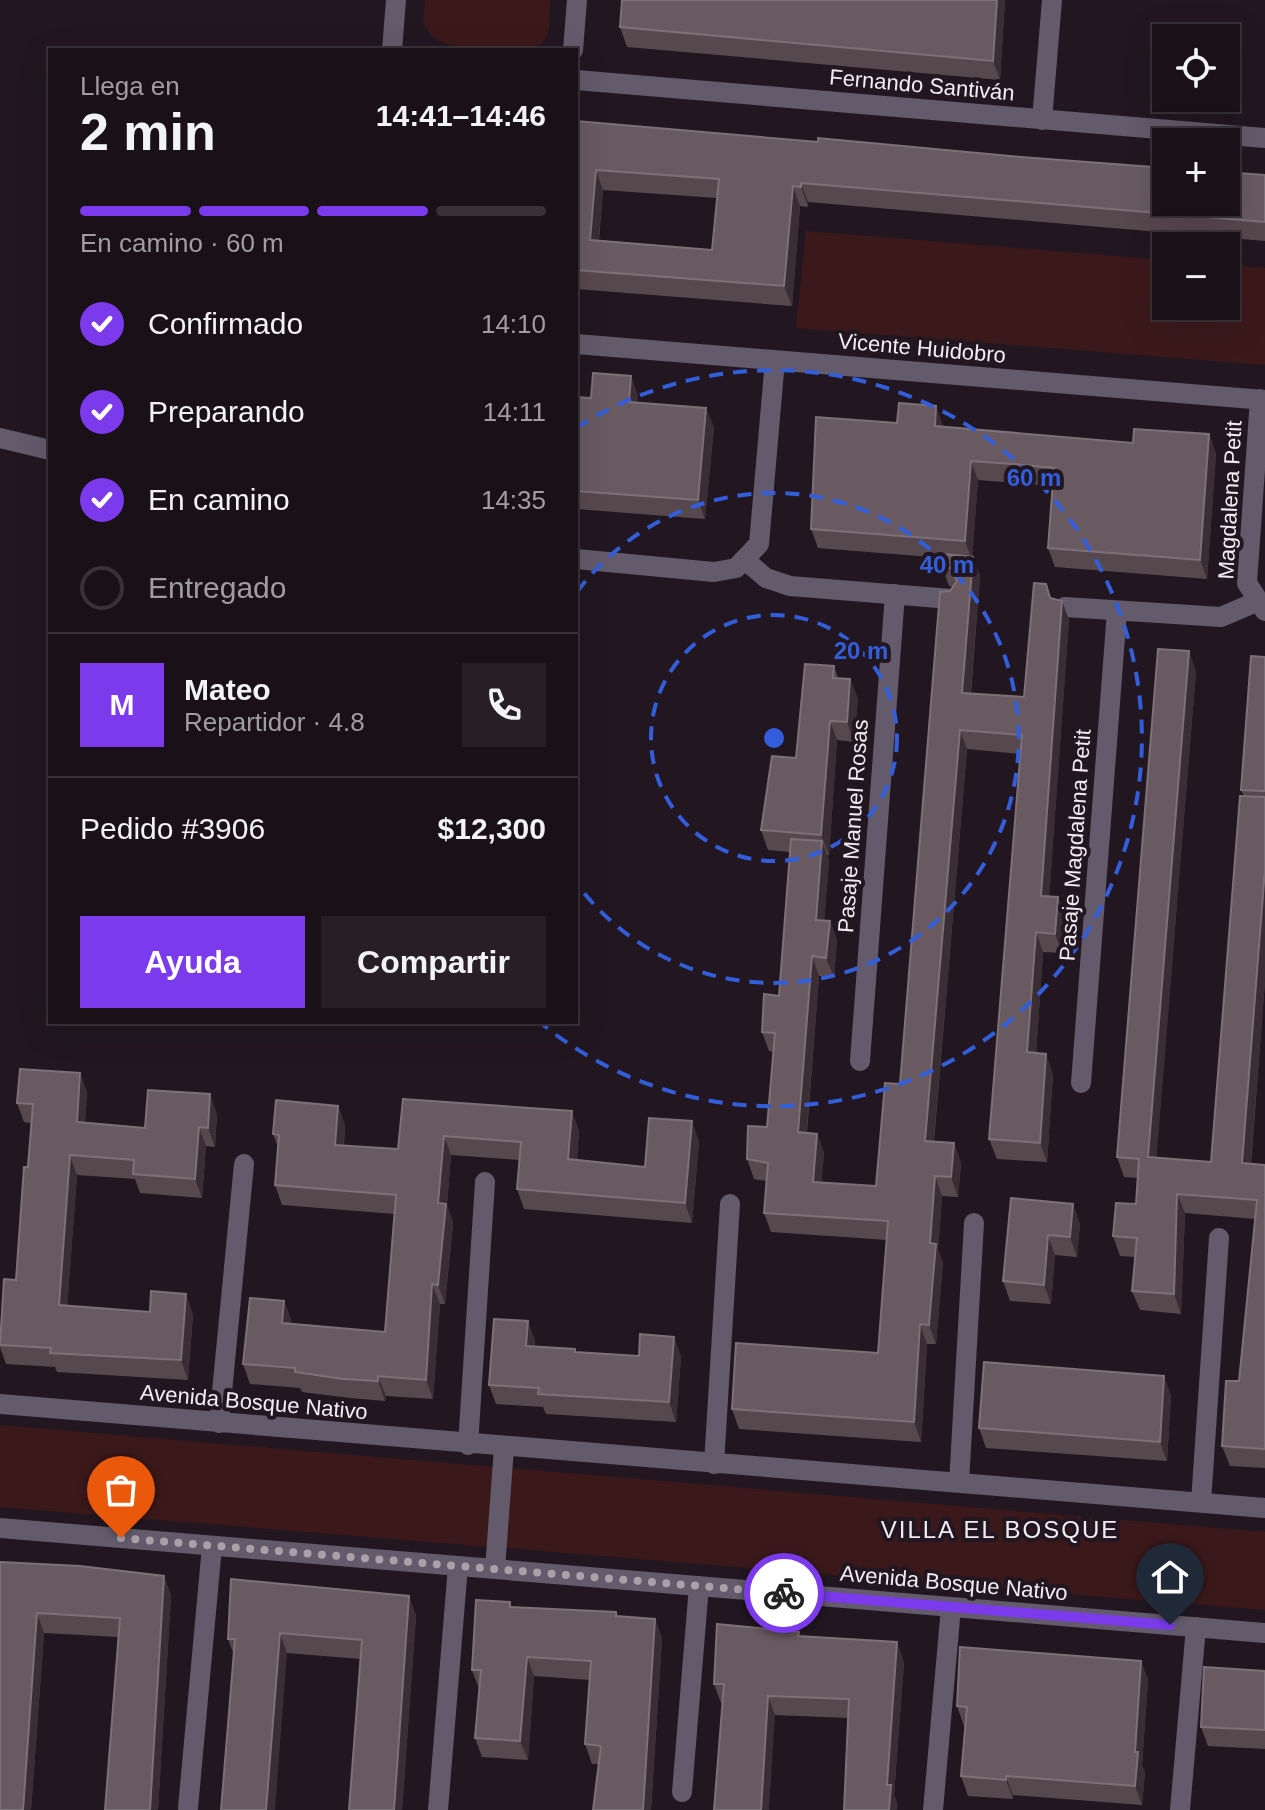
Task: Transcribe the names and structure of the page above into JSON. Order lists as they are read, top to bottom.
{
  "streets": {
    "street": [
      "Fernando Santiván",
      "Vicente Huidobro",
      "Magdalena Petit",
      "Pasaje Manuel Rosas",
      "Pasaje Magdalena Petit",
      "Avenida Bosque Nativo"
    ]
  },
  "crossings": [
    ["Vicente Huidobro", "Magdalena Petit"]
  ],
  "districts": ["VILLA EL BOSQUE"],
  "page": {
    "map_buttons": ["+", "−"],
    "heading": ["2 min", "Llega en", "14:41–14:46"],
    "panel": [
      "Mateo",
      "Repartidor · 4.8",
      "Pedido #3906",
      "$12,300"
    ],
    "bar": "En camino · 60 m",
    "list": [
      ["Confirmado", "14:10"],
      ["Preparando", "14:11"],
      ["En camino", "14:35"],
      "Entregado"
    ],
    "round": "M",
    "buttons": ["Ayuda", "Compartir"]
  },
  "rings": ["60 m", "40 m", "20 m"]
}
